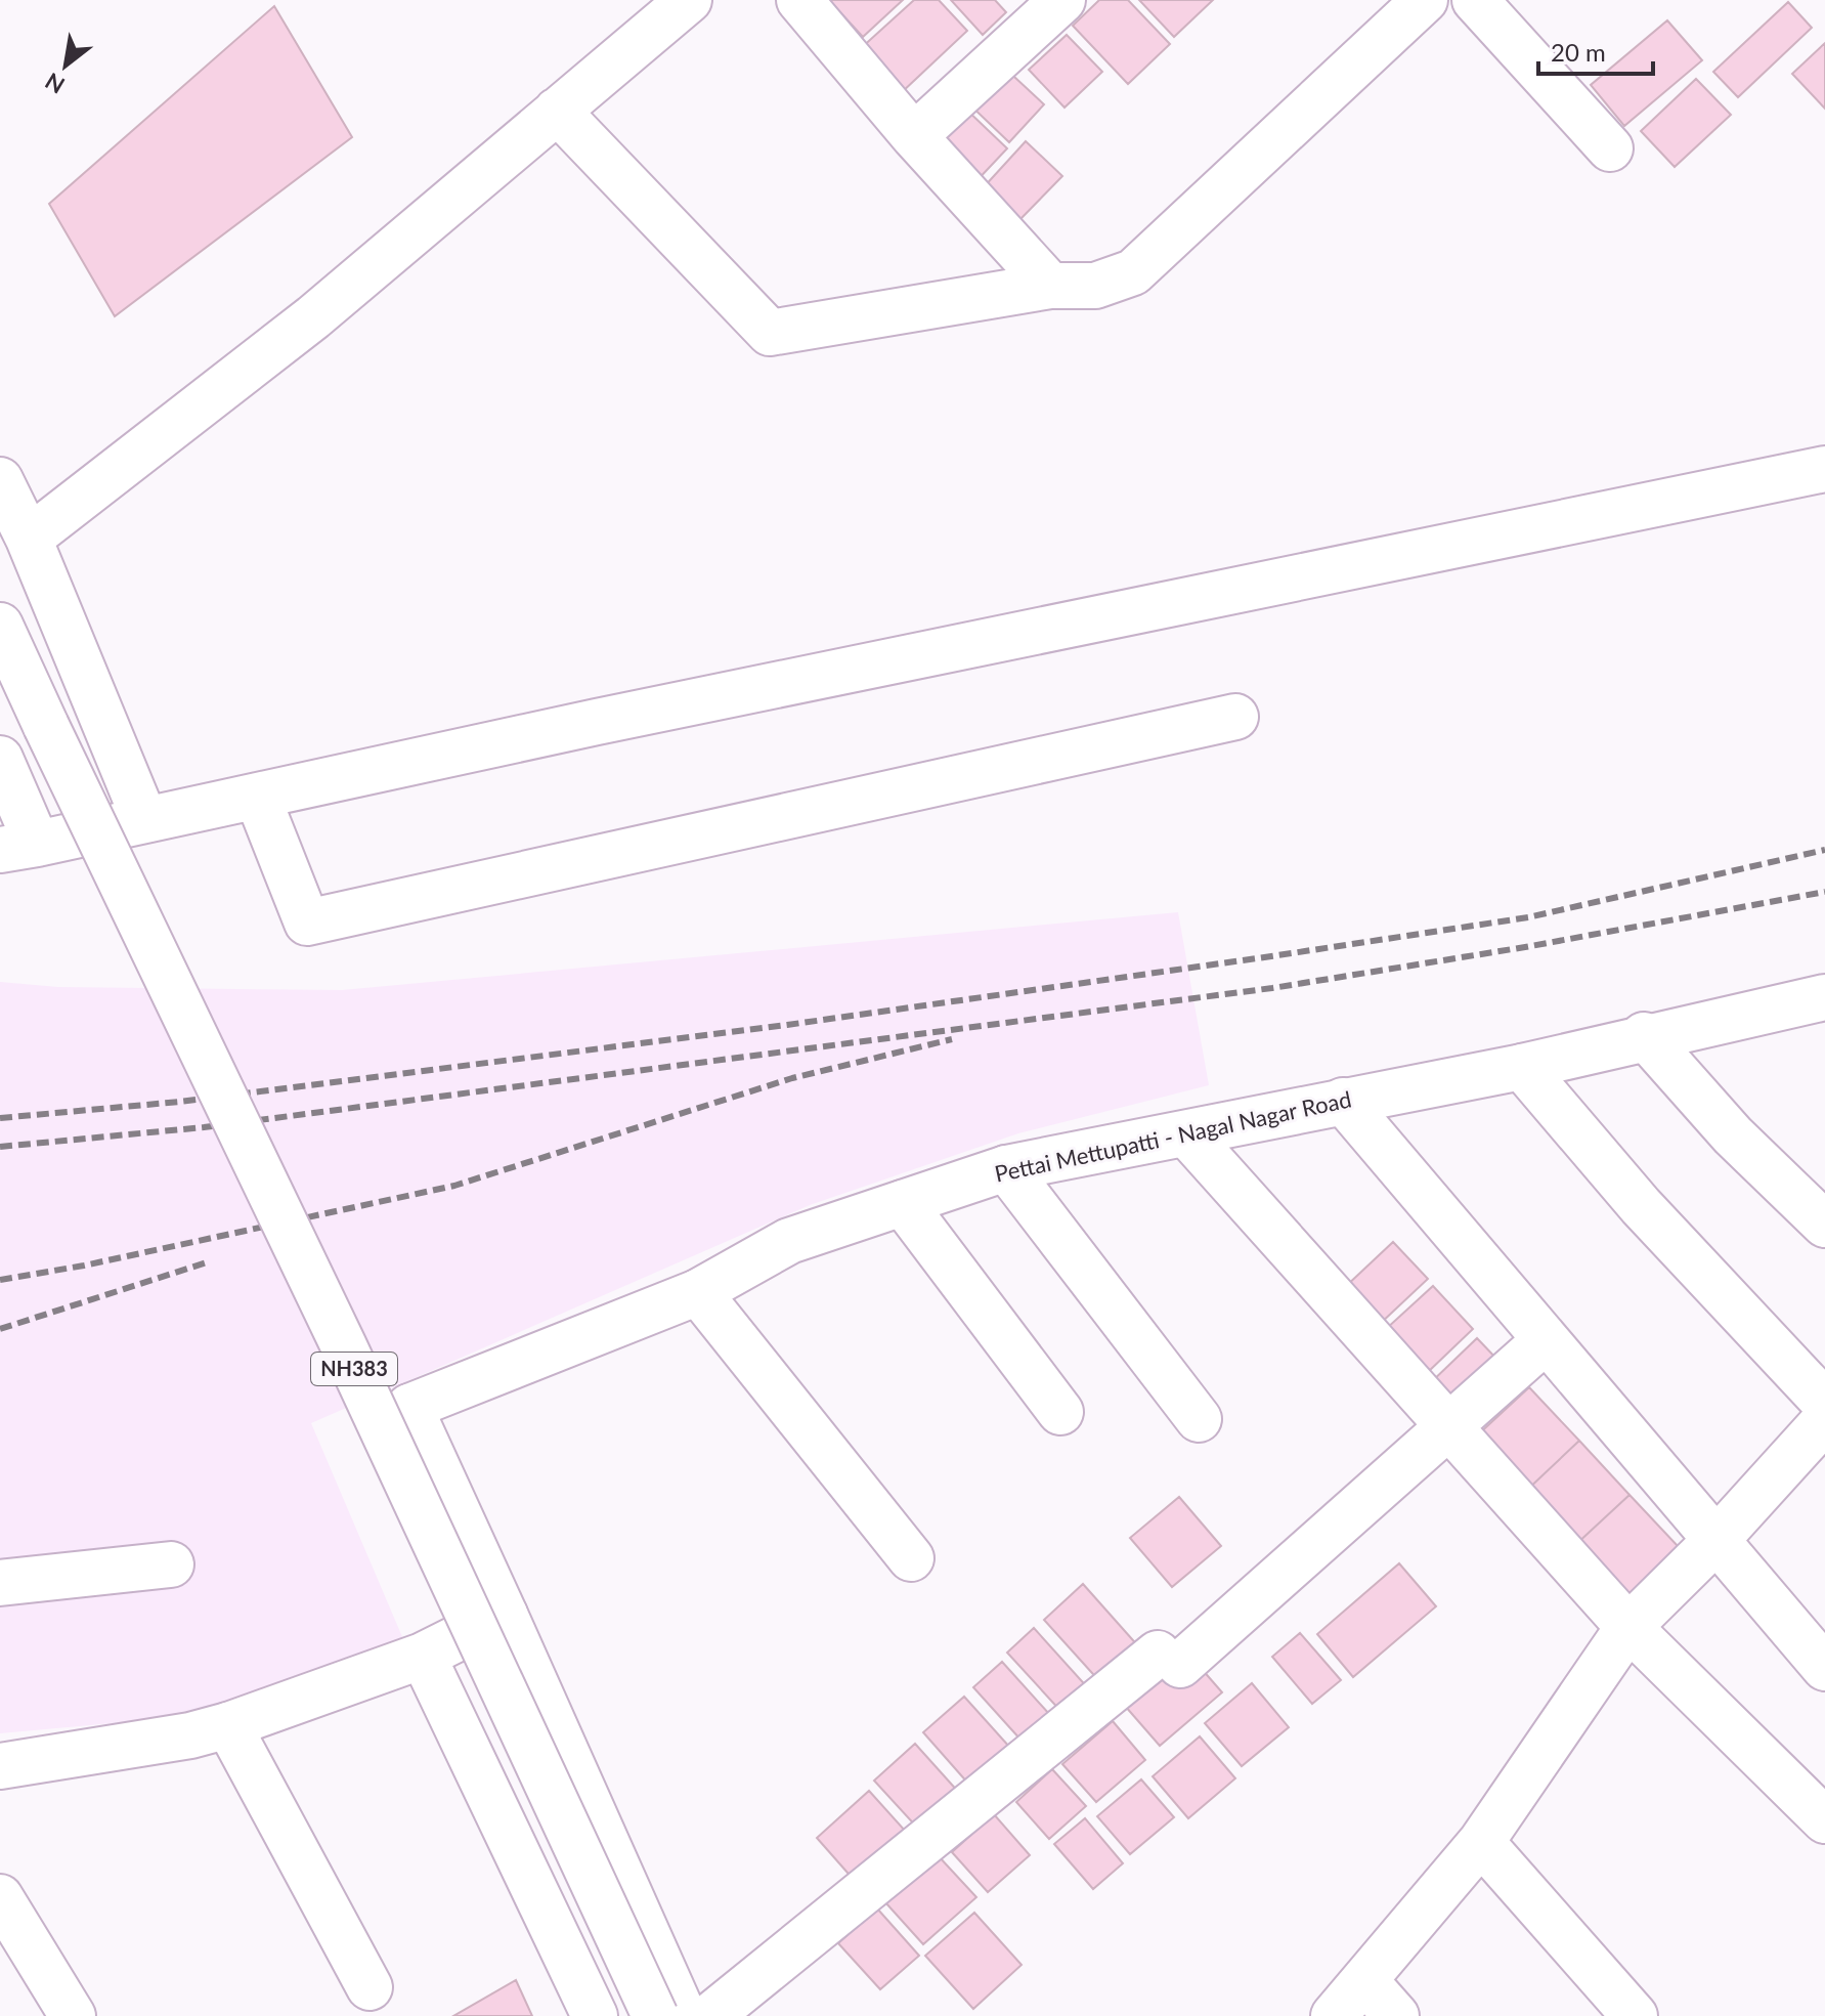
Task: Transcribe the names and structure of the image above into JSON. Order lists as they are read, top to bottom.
{
  "streets": {
    "main road": ["Pettai Mettupatti - Nagal Nagar Road", "NH383"]
  },
  "scale_bar": "20 m",
  "north": "bottom left"
}
